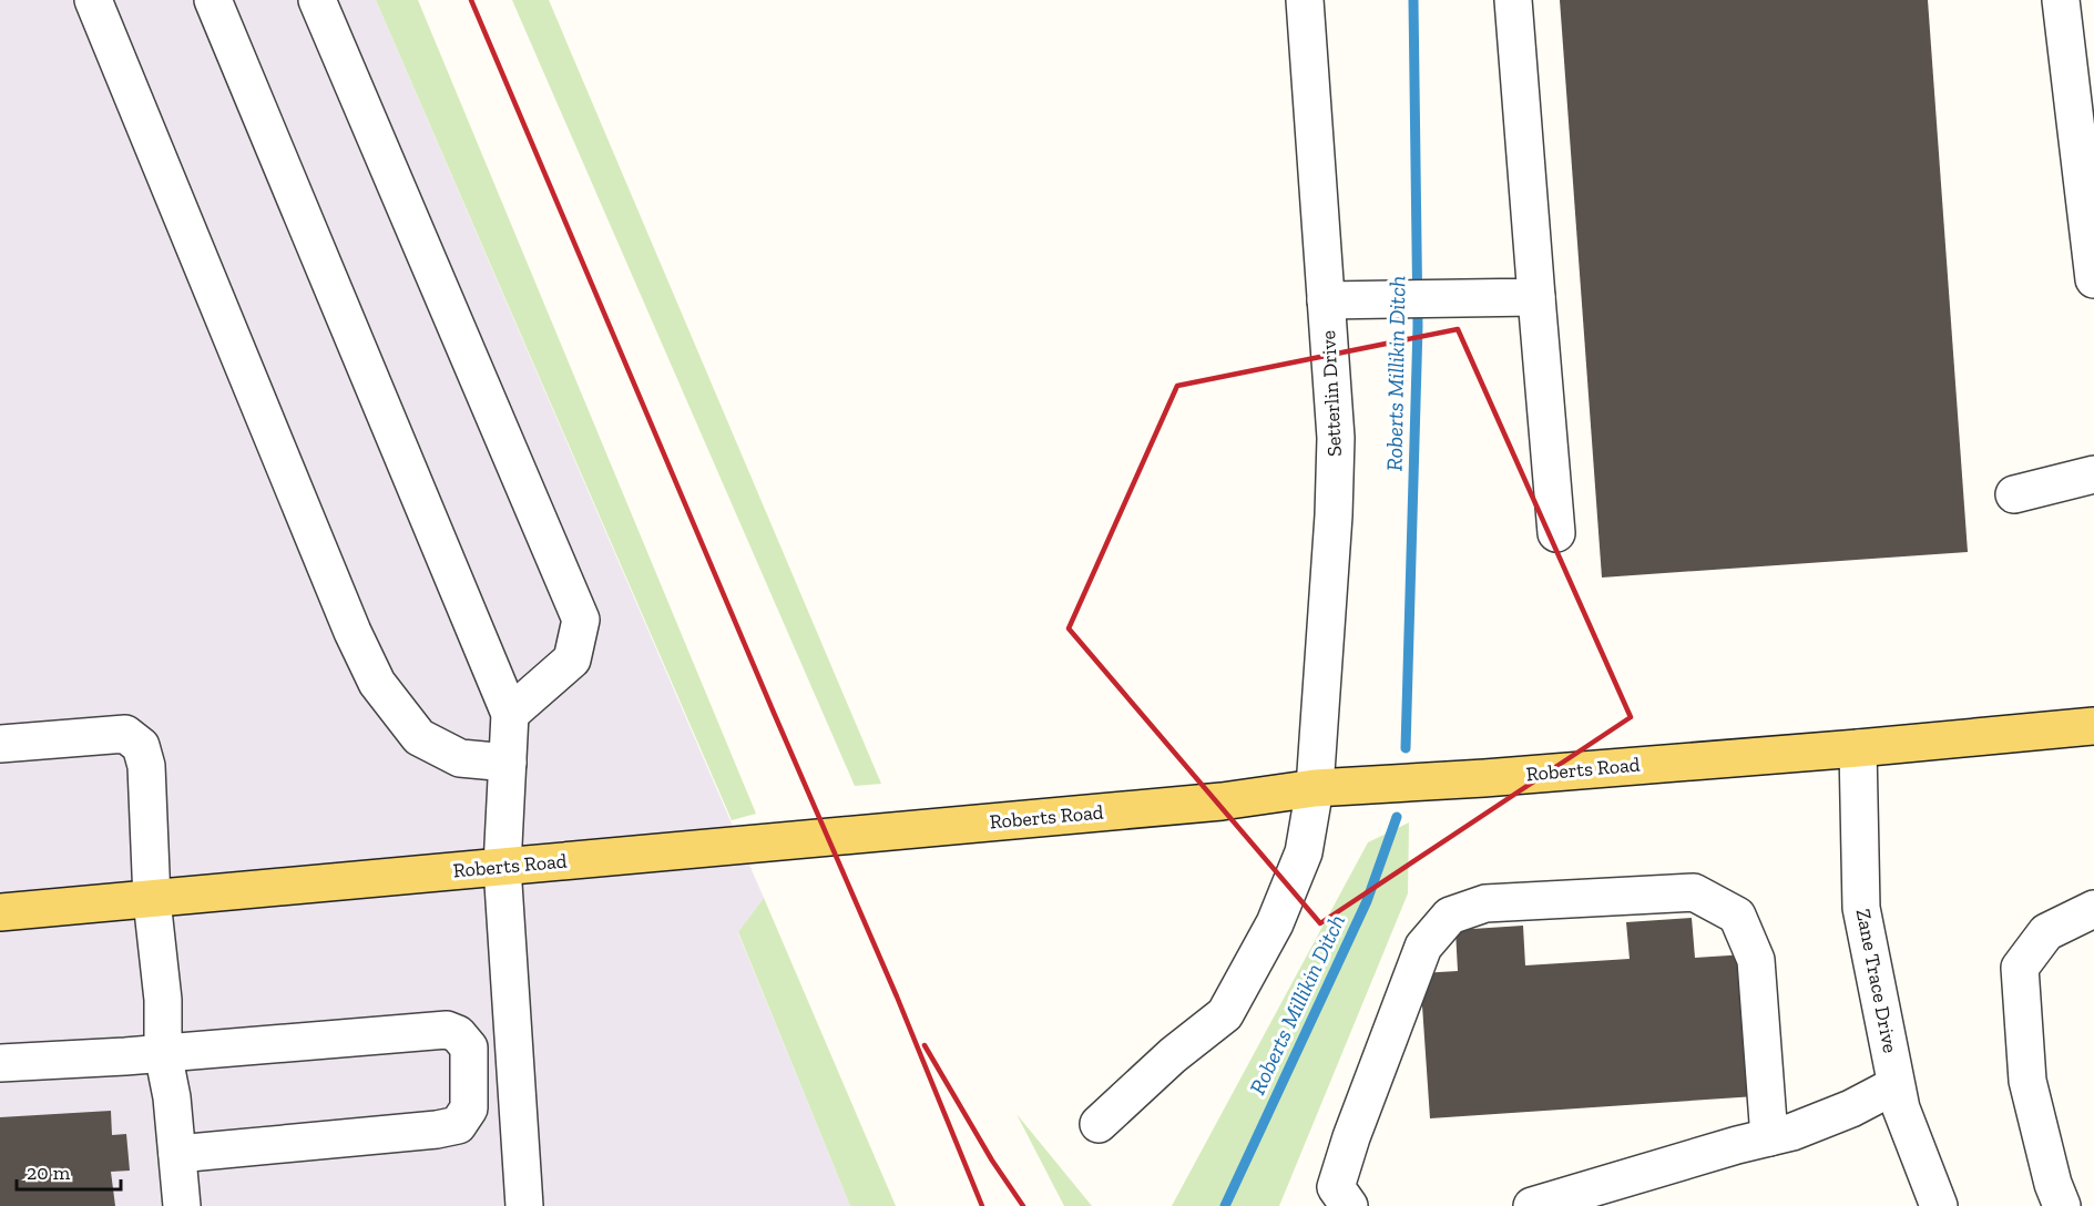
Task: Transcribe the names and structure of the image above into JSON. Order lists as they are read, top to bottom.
{
  "streets": {
    "main road": ["Roberts Road"],
    "street": ["Setterlin Drive", "Zane Trace Drive"]
  },
  "crossings": [
    ["Setterlin Drive", "Roberts Road"],
    ["Roberts Road", "Zane Trace Drive"]
  ],
  "water": ["Roberts Millikin Ditch"],
  "scale_bar": "20 m"
}
